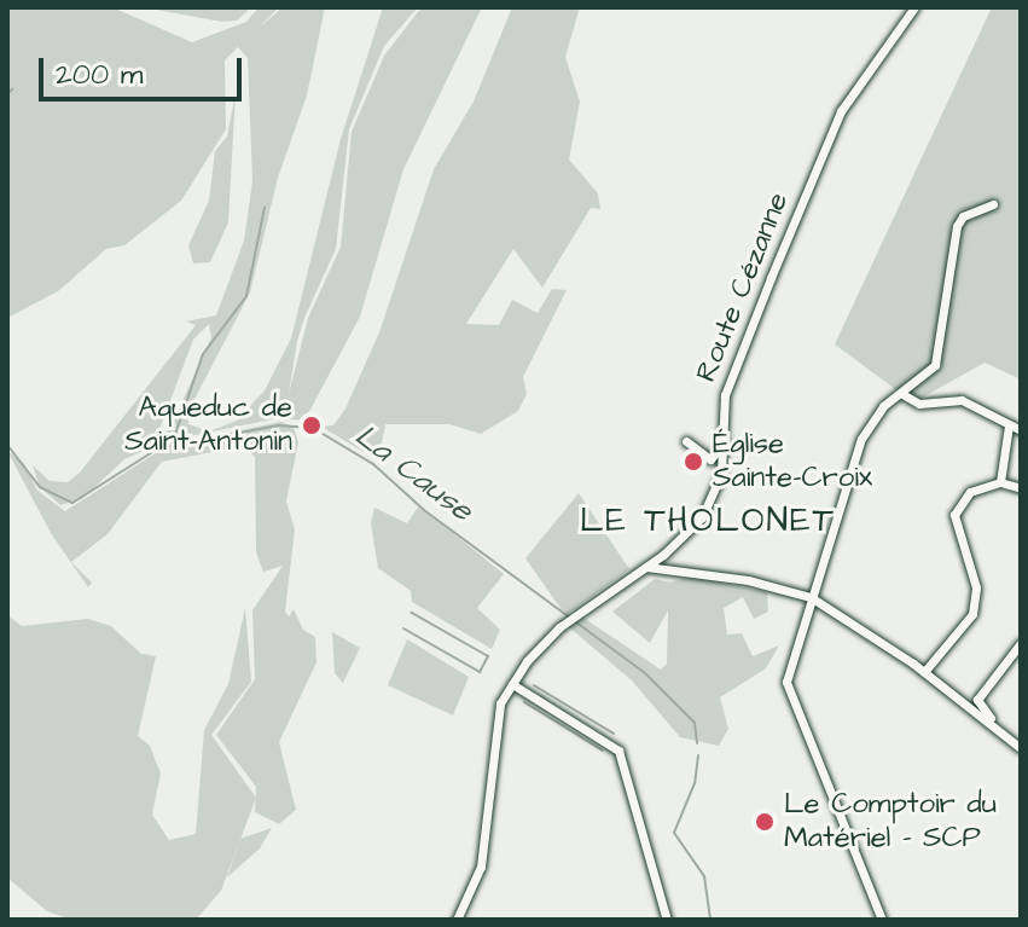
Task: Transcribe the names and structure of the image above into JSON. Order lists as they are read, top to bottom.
{
  "streets": {
    "street": ["Route Cézanne"]
  },
  "districts": ["LE THOLONET"],
  "water": ["La Cause"],
  "places": ["Aqueduc de Saint-Antonin", "Église Sainte-Croix", "Le Comptoir du Matériel - SCP"],
  "scale_bar": "200 m"
}
